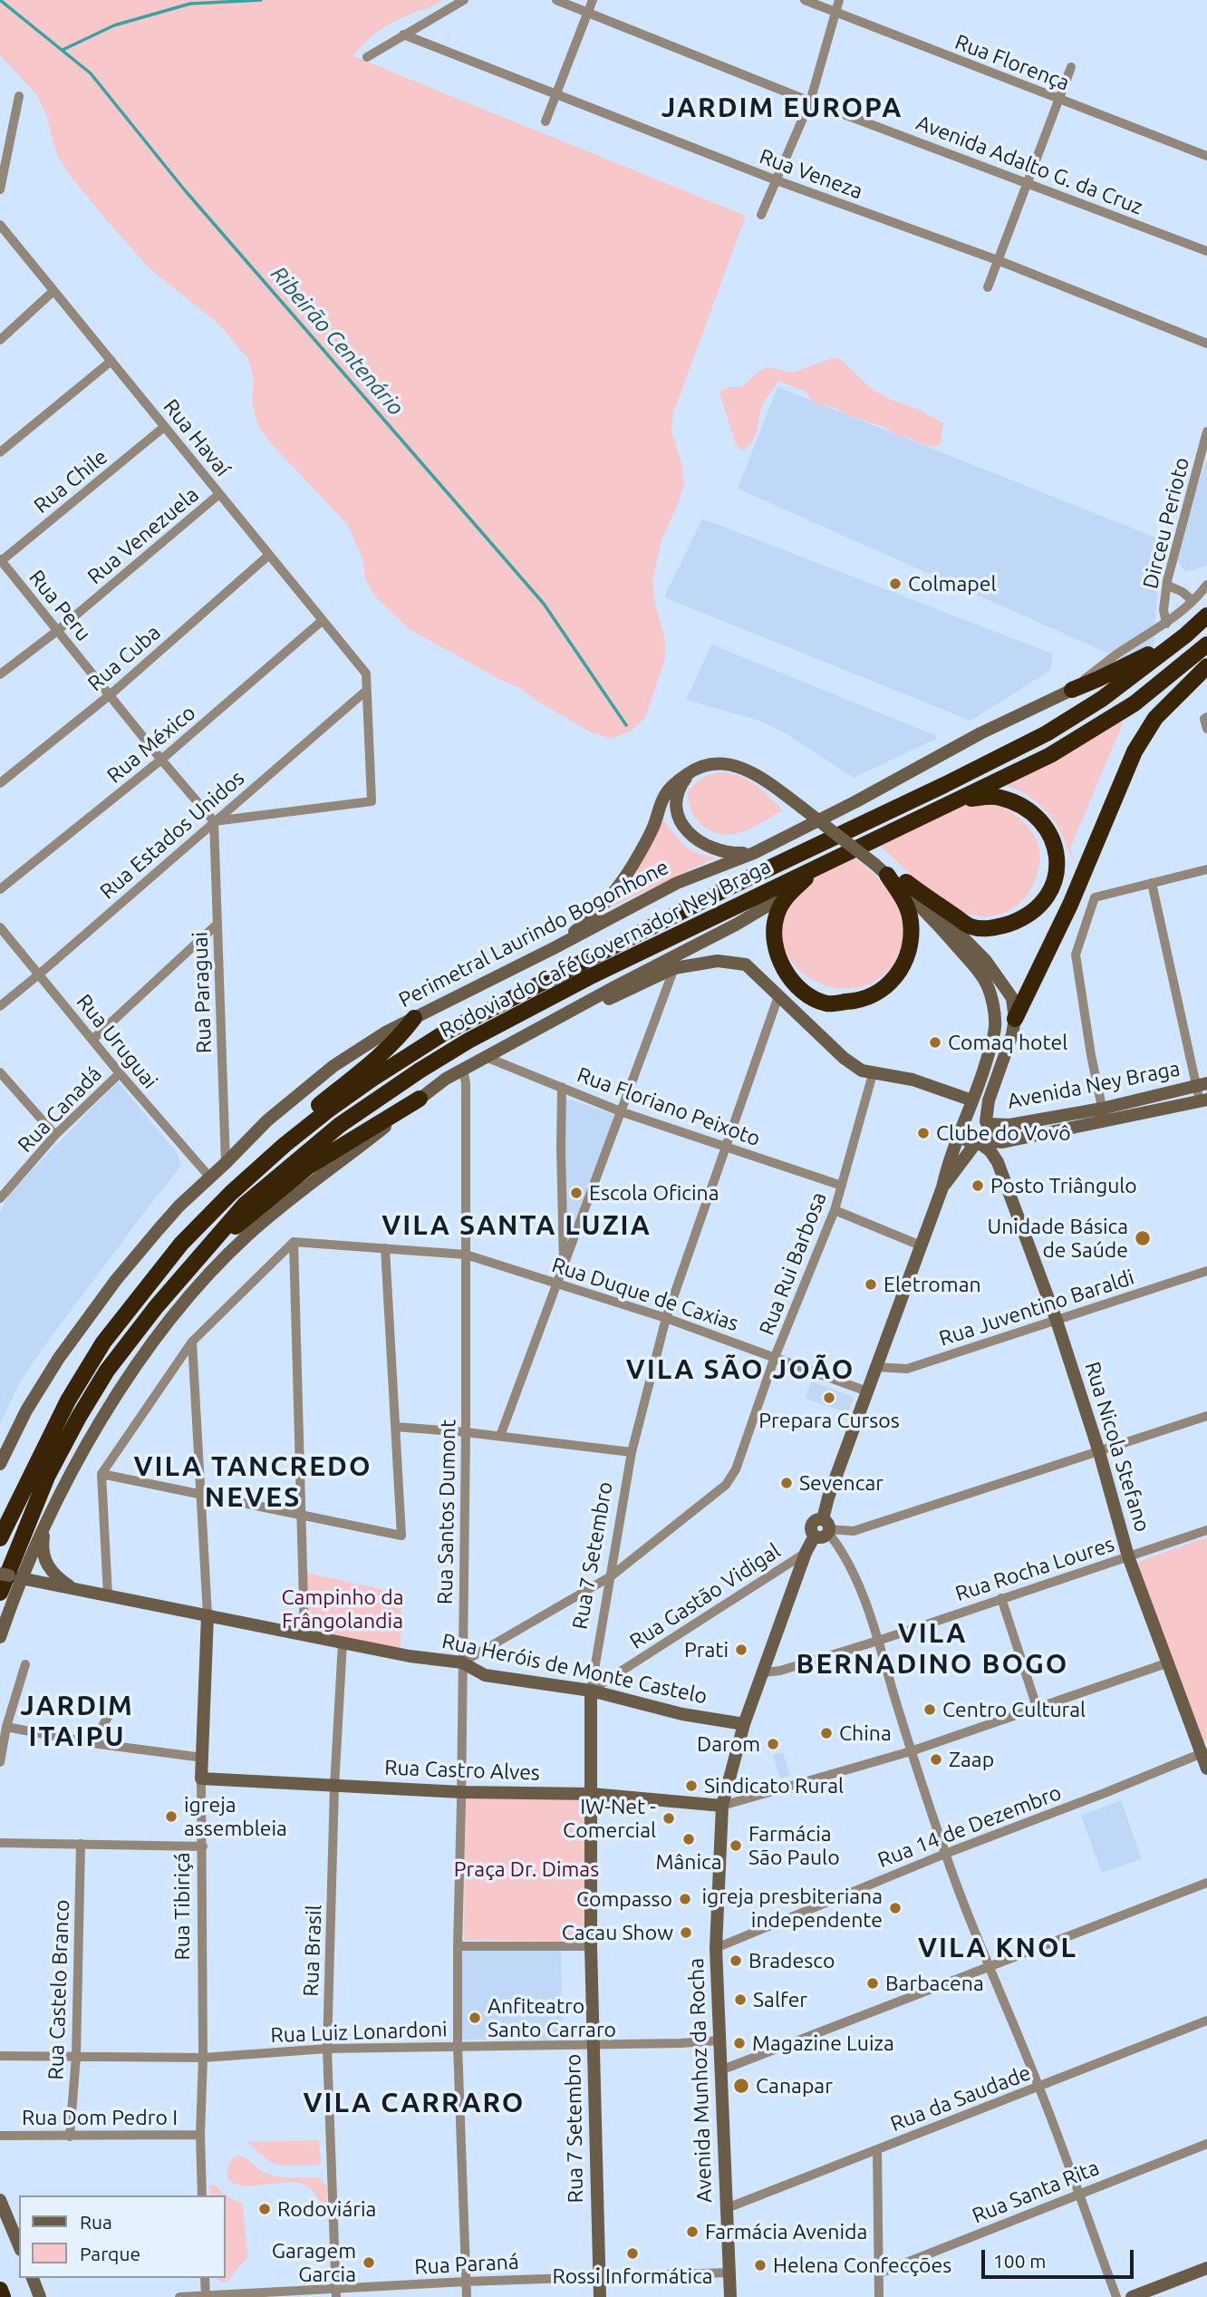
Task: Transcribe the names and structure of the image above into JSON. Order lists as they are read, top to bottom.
{
  "streets": {
    "highway": ["Rodovia do Café Governador Ney Braga"],
    "main road": [
      "Perimetral Laurindo Bogonhone",
      "Avenida Ney Braga",
      "Rua Nicola Stefano",
      "Rua 7 Setembro",
      "Rua Heróis de Monte Castelo",
      "Rua Castro Alves",
      "Rua Tibiriçá",
      "Avenida Munhoz da Rocha"
    ],
    "street": [
      "Rua Florença",
      "Avenida Adalto G. da Cruz",
      "Rua Veneza",
      "Rua Havaí",
      "Rua Chile",
      "Dirceu Perioto",
      "Rua Venezuela",
      "Rua Peru",
      "Rua Cuba",
      "Rua México",
      "Rua Estados Unidos",
      "Rua Paraguai",
      "Rua Uruguai",
      "Rua Floriano Peixoto",
      "Rua Canadá",
      "Rua Rui Barbosa",
      "Rua Duque de Caxias",
      "Rua Juventino Baraldi",
      "Rua Santos Dumont",
      "Rua Rocha Loures",
      "Rua Gastão Vidigal",
      "Rua 14 de Dezembro",
      "Rua Brasil",
      "Rua Castelo Branco",
      "Rua Luiz Lonardoni",
      "Rua da Saudade",
      "Rua Dom Pedro I",
      "Rua Santa Rita",
      "Rua Paraná"
    ]
  },
  "crossings": [
    ["Rua Havaí", "Rua Chile"],
    ["Rua Havaí", "Rua Venezuela"],
    ["Rua Havaí", "Rua Cuba"],
    ["Rua Havaí", "Rua México"],
    ["Rua Havaí", "Rua Estados Unidos"],
    ["Rua Chile", "Rua Peru"],
    ["Dirceu Perioto", "Perimetral Laurindo Bogonhone"],
    ["Rua Venezuela", "Rua Peru"],
    ["Rua Peru", "Rua Cuba"],
    ["Rua Peru", "Rua México"],
    ["Rua Peru", "Rua Estados Unidos"],
    ["Rua Peru", "Rua Paraguai"],
    ["Rua Estados Unidos", "Rua Paraguai"],
    ["Rua Estados Unidos", "Rua Uruguai"],
    ["Perimetral Laurindo Bogonhone", "Rua Paraguai"],
    ["Perimetral Laurindo Bogonhone", "Rua Uruguai"],
    ["Rua Uruguai", "Rua Canadá"],
    ["Avenida Ney Braga", "Rua Nicola Stefano"],
    ["Rua Floriano Peixoto", "Rua Rui Barbosa"],
    ["Rua Floriano Peixoto", "Rua 7 Setembro"],
    ["Rua Rui Barbosa", "Rua Duque de Caxias"],
    ["Rua Rui Barbosa", "Rua Santos Dumont"],
    ["Rua Rui Barbosa", "Rua 7 Setembro"],
    ["Rua Rui Barbosa", "Rua Heróis de Monte Castelo"],
    ["Rua Duque de Caxias", "Rua Santos Dumont"],
    ["Rua Duque de Caxias", "Rua 7 Setembro"],
    ["Rua Duque de Caxias", "Avenida Munhoz da Rocha"],
    ["Rua Juventino Baraldi", "Rua Nicola Stefano"],
    ["Rua Juventino Baraldi", "Avenida Munhoz da Rocha"],
    ["Rua Nicola Stefano", "Rua Rocha Loures"],
    ["Rua Nicola Stefano", "Rua 14 de Dezembro"],
    ["Rua Santos Dumont", "Rua Heróis de Monte Castelo"],
    ["Rua Santos Dumont", "Rua Castro Alves"],
    ["Rua Santos Dumont", "Rua Luiz Lonardoni"],
    ["Rua Santos Dumont", "Rua Paraná"],
    ["Rua 7 Setembro", "Rua Gastão Vidigal"],
    ["Rua 7 Setembro", "Rua Heróis de Monte Castelo"],
    ["Rua 7 Setembro", "Rua Castro Alves"],
    ["Rua 7 Setembro", "Rua Luiz Lonardoni"],
    ["Rua 7 Setembro", "Rua Paraná"],
    ["Rua Rocha Loures", "Avenida Munhoz da Rocha"],
    ["Rua Gastão Vidigal", "Rua Heróis de Monte Castelo"],
    ["Rua Gastão Vidigal", "Avenida Munhoz da Rocha"],
    ["Rua Heróis de Monte Castelo", "Rua Tibiriçá"],
    ["Rua Heróis de Monte Castelo", "Rua Brasil"],
    ["Rua Heróis de Monte Castelo", "Avenida Munhoz da Rocha"],
    ["Rua Castro Alves", "Rua Tibiriçá"],
    ["Rua Castro Alves", "Rua Brasil"],
    ["Rua Castro Alves", "Avenida Munhoz da Rocha"],
    ["Rua 14 de Dezembro", "Avenida Munhoz da Rocha"],
    ["Rua Tibiriçá", "Rua Luiz Lonardoni"],
    ["Rua Tibiriçá", "Rua Dom Pedro I"],
    ["Rua Brasil", "Rua Luiz Lonardoni"],
    ["Rua Brasil", "Rua Paraná"],
    ["Rua Castelo Branco", "Rua Luiz Lonardoni"],
    ["Rua Castelo Branco", "Rua Dom Pedro I"],
    ["Rua Luiz Lonardoni", "Avenida Munhoz da Rocha"],
    ["Avenida Munhoz da Rocha", "Rua da Saudade"],
    ["Avenida Munhoz da Rocha", "Rua Paraná"]
  ],
  "districts": [
    "JARDIM EUROPA",
    "VILA SANTA LUZIA",
    "VILA SÃO JOÃO",
    "VILA TANCREDO NEVES",
    "VILA BERNADINO BOGO",
    "JARDIM ITAIPU",
    "VILA KNOL",
    "VILA CARRARO"
  ],
  "water": ["Ribeirão Centenário"],
  "parks": ["Campinho da Frângolandia", "Praça Dr. Dimas"],
  "places": [
    "Colmapel",
    "Comaq hotel",
    "Clube do Vovô",
    "Posto Triângulo",
    "Escola Oficina",
    "Unidade Básica de Saúde",
    "Eletroman",
    "Prepara Cursos",
    "Sevencar",
    "Prati",
    "Centro Cultural",
    "China",
    "Darom",
    "Zaap",
    "Sindicato Rural",
    "igreja assembleia",
    "IW-Net - Comercial",
    "Mânica",
    "Farmácia São Paulo",
    "Compasso",
    "igreja presbiteriana independente",
    "Cacau Show",
    "Bradesco",
    "Barbacena",
    "Salfer",
    "Anfiteatro Santo Carraro",
    "Magazine Luiza",
    "Canapar",
    "Rodoviária",
    "Farmácia Avenida",
    "Rossi Informática",
    "Garagem Garcia",
    "Helena Confecções"
  ],
  "legend": ["Rua", "Parque"],
  "scale_bar": "100 m"
}
